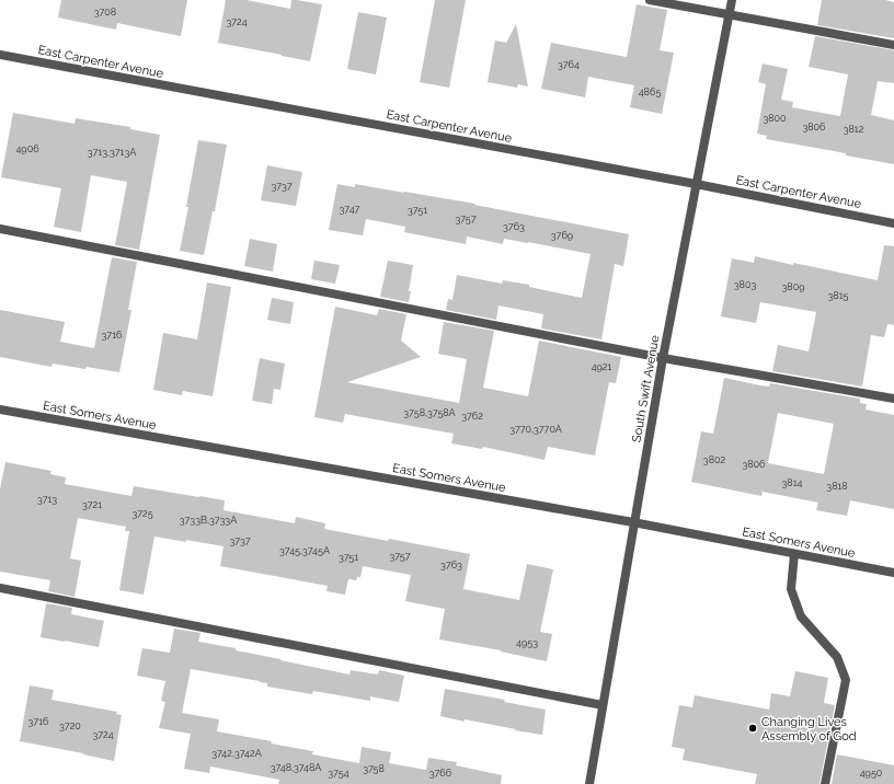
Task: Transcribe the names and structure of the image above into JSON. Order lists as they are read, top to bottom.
{
  "streets": {
    "street": ["East Carpenter Avenue", "South Swift Avenue", "East Somers Avenue"]
  },
  "crossings": [
    ["East Carpenter Avenue", "South Swift Avenue"],
    ["South Swift Avenue", "East Somers Avenue"]
  ],
  "places": ["Changing Lives Assembly of God"],
  "house_numbers": [
    "3708",
    "3724",
    "3764",
    "4865",
    "3800",
    "3806",
    "3812",
    "4906",
    "3713,3713A",
    "3737",
    "3747",
    "3751",
    "3757",
    "3763",
    "3769",
    "3803",
    "3809",
    "3815",
    "3716",
    "4921",
    "3758,3758A",
    "3762",
    "3770,3770A",
    "3802",
    "3806",
    "3814",
    "3818",
    "3713",
    "3721",
    "3725",
    "3733B,3733A",
    "3737",
    "3745,3745A",
    "3757",
    "3751",
    "3763",
    "4953",
    "3716",
    "3720",
    "3724",
    "3742,3742A",
    "3748,3748A",
    "3758",
    "3754",
    "3766",
    "4950"
  ]
}
